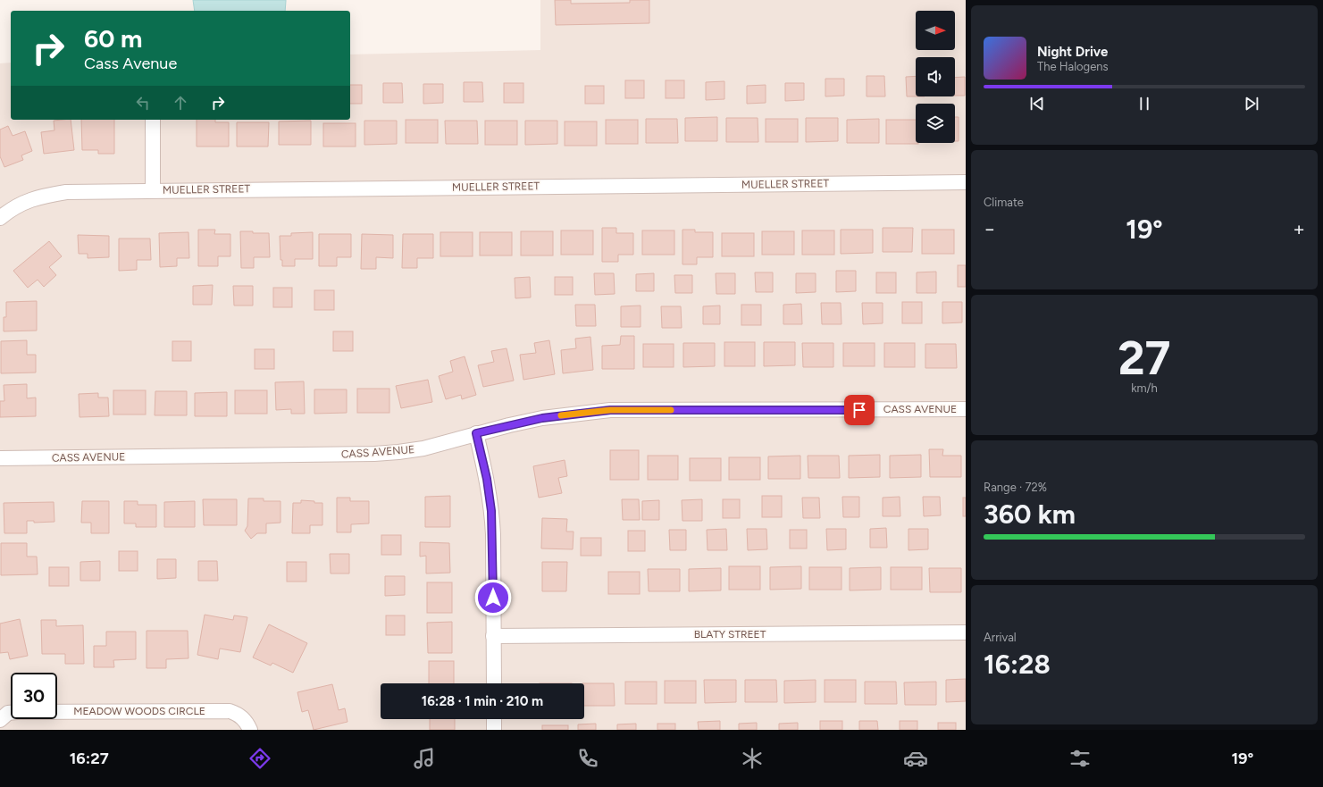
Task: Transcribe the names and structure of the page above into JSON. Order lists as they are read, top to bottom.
{
  "streets": {
    "street": [
      "MUELLER STREET",
      "CASS AVENUE",
      "BLATY STREET",
      "MEADOW WOODS CIRCLE"
    ]
  },
  "north": "right",
  "page": {
    "turn": ["60 m", "Cass Avenue"],
    "song": ["Night Drive", "The Halogens"],
    "tile": [
      "Climate",
      ["27", "km/h"],
      ["Range · 72%", "360 km"],
      ["Arrival", "16:28"]
    ],
    "heat": ["−", "19°", "+"],
    "limit": "30",
    "trip": "16:28 · 1 min · 210 m",
    "tabs": ["16:27", "19°"]
  }
}
